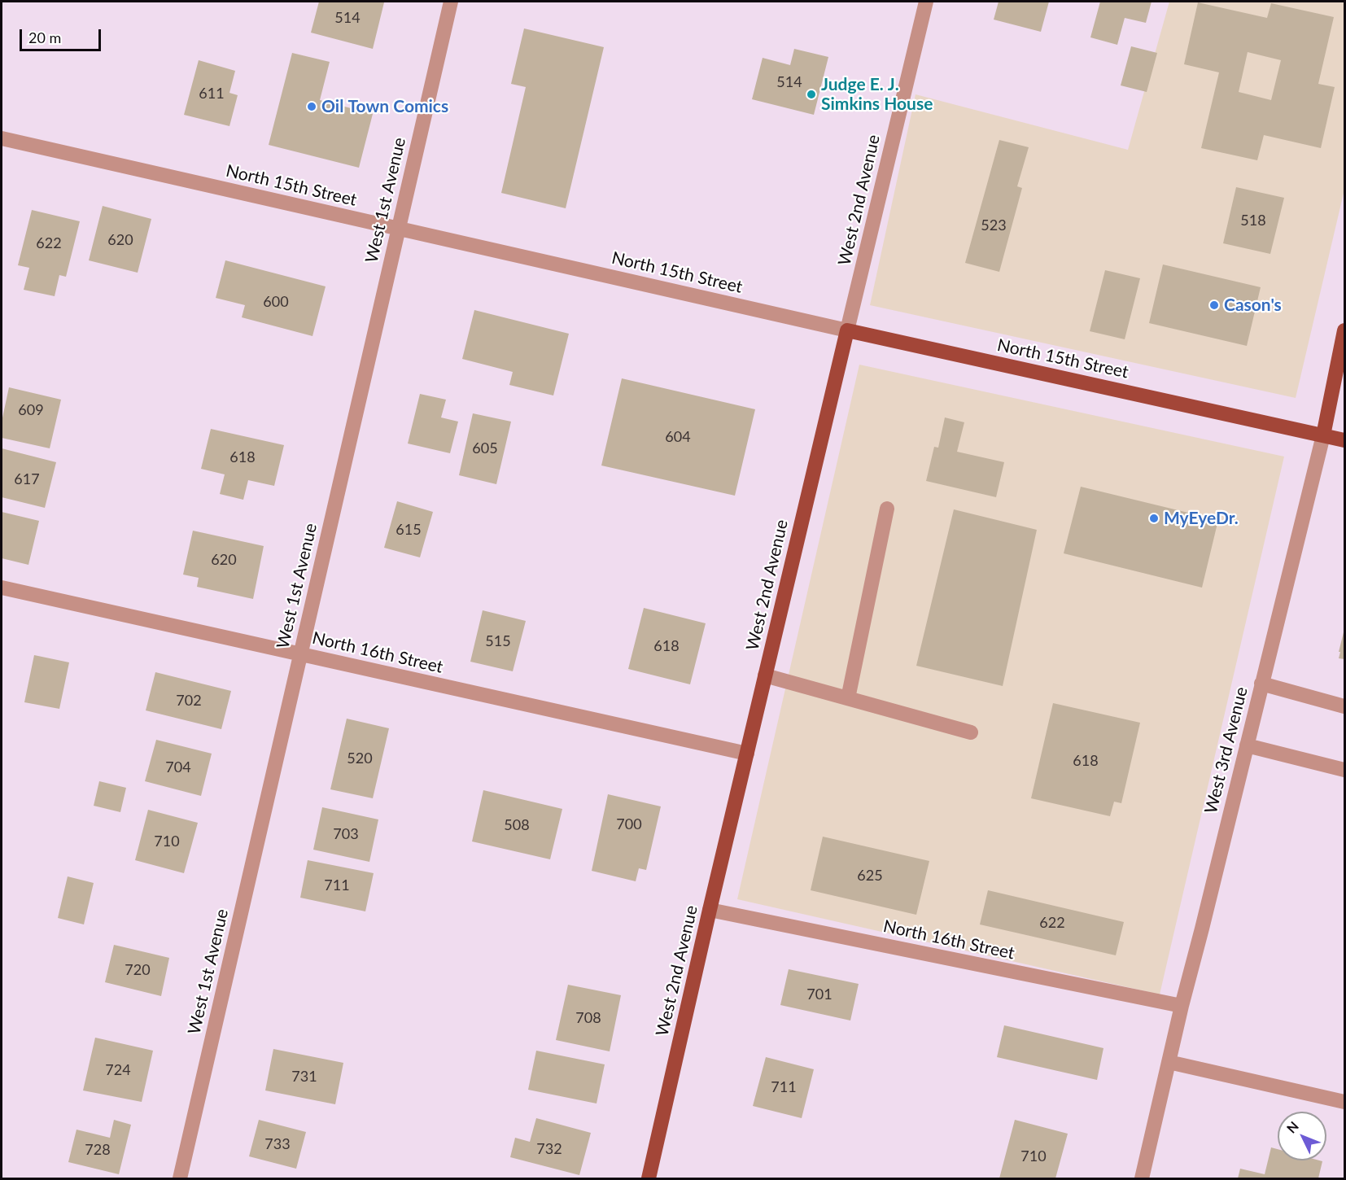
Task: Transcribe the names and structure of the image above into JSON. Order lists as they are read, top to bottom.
{
  "streets": {
    "main road": ["North 15th Street", "West 2nd Avenue", "West 3rd Avenue"],
    "street": ["West 1st Avenue", "North 16th Street"]
  },
  "crossings": [
    ["North 15th Street", "West 1st Avenue"],
    ["North 15th Street", "West 2nd Avenue"],
    ["North 15th Street", "West 3rd Avenue"],
    ["West 1st Avenue", "North 16th Street"],
    ["West 2nd Avenue", "North 16th Street"],
    ["North 16th Street", "West 3rd Avenue"]
  ],
  "places": [
    "Judge E. J. Simkins House",
    "Oil Town Comics",
    "Cason's",
    "MyEyeDr."
  ],
  "house_numbers": [
    "514",
    "514",
    "611",
    "518",
    "523",
    "620",
    "622",
    "600",
    "609",
    "604",
    "605",
    "618",
    "617",
    "615",
    "620",
    "515",
    "618",
    "702",
    "520",
    "618",
    "704",
    "700",
    "508",
    "703",
    "710",
    "625",
    "711",
    "622",
    "720",
    "701",
    "708",
    "724",
    "731",
    "711",
    "733",
    "732",
    "728",
    "710"
  ],
  "scale_bar": "20 m",
  "north": "top left"
}
